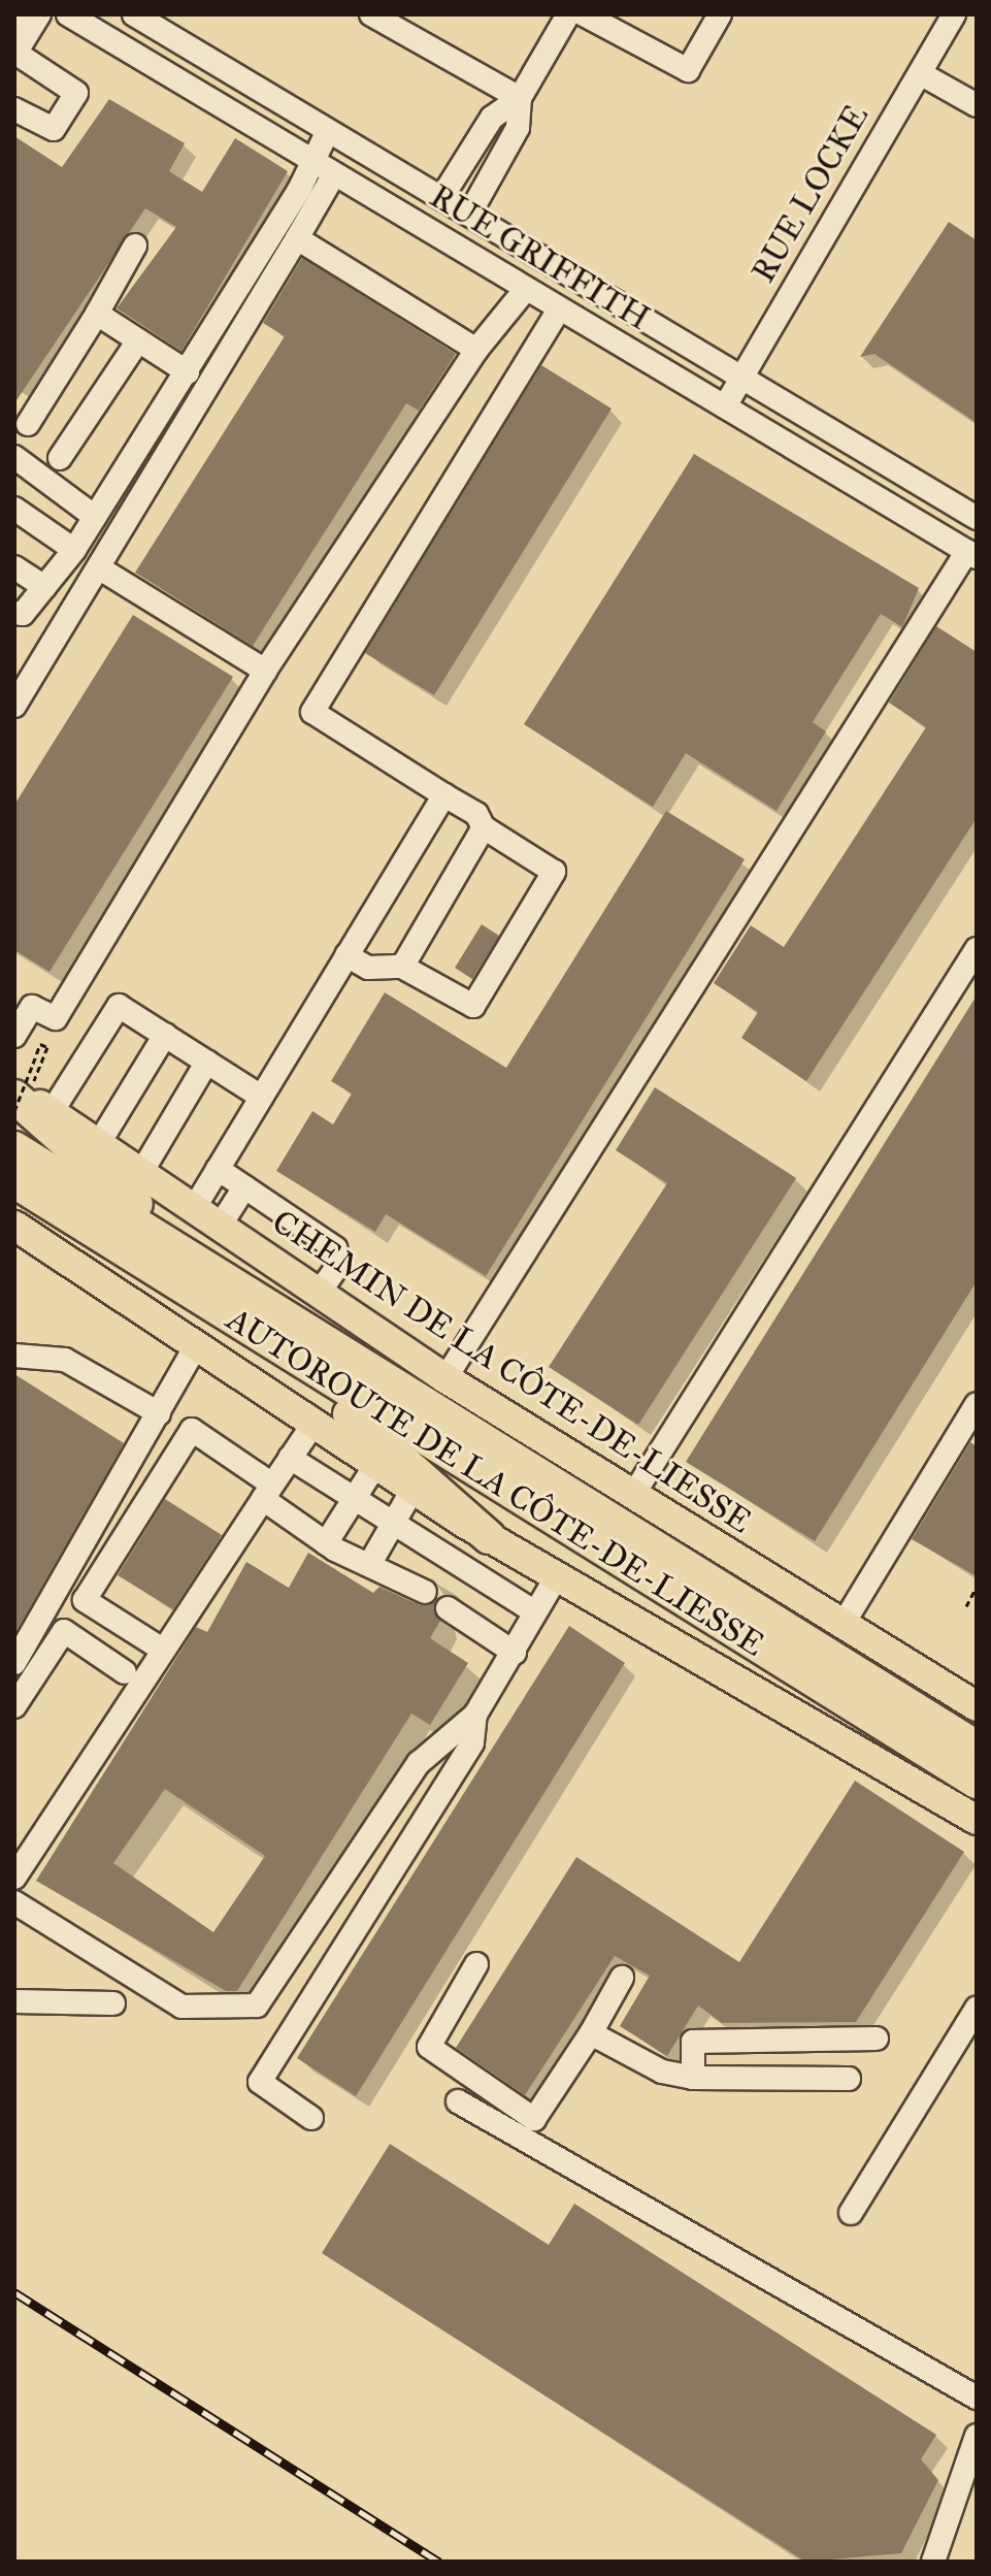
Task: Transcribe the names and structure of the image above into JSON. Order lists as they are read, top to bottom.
{
  "streets": {
    "highway": ["AUTOROUTE DE LA CÔTE-DE-LIESSE"],
    "main road": ["CHEMIN DE LA CÔTE-DE-LIESSE"],
    "street": ["RUE LOCKE", "RUE GRIFFITH"]
  },
  "crossings": [
    ["RUE LOCKE", "RUE GRIFFITH"]
  ]
}
